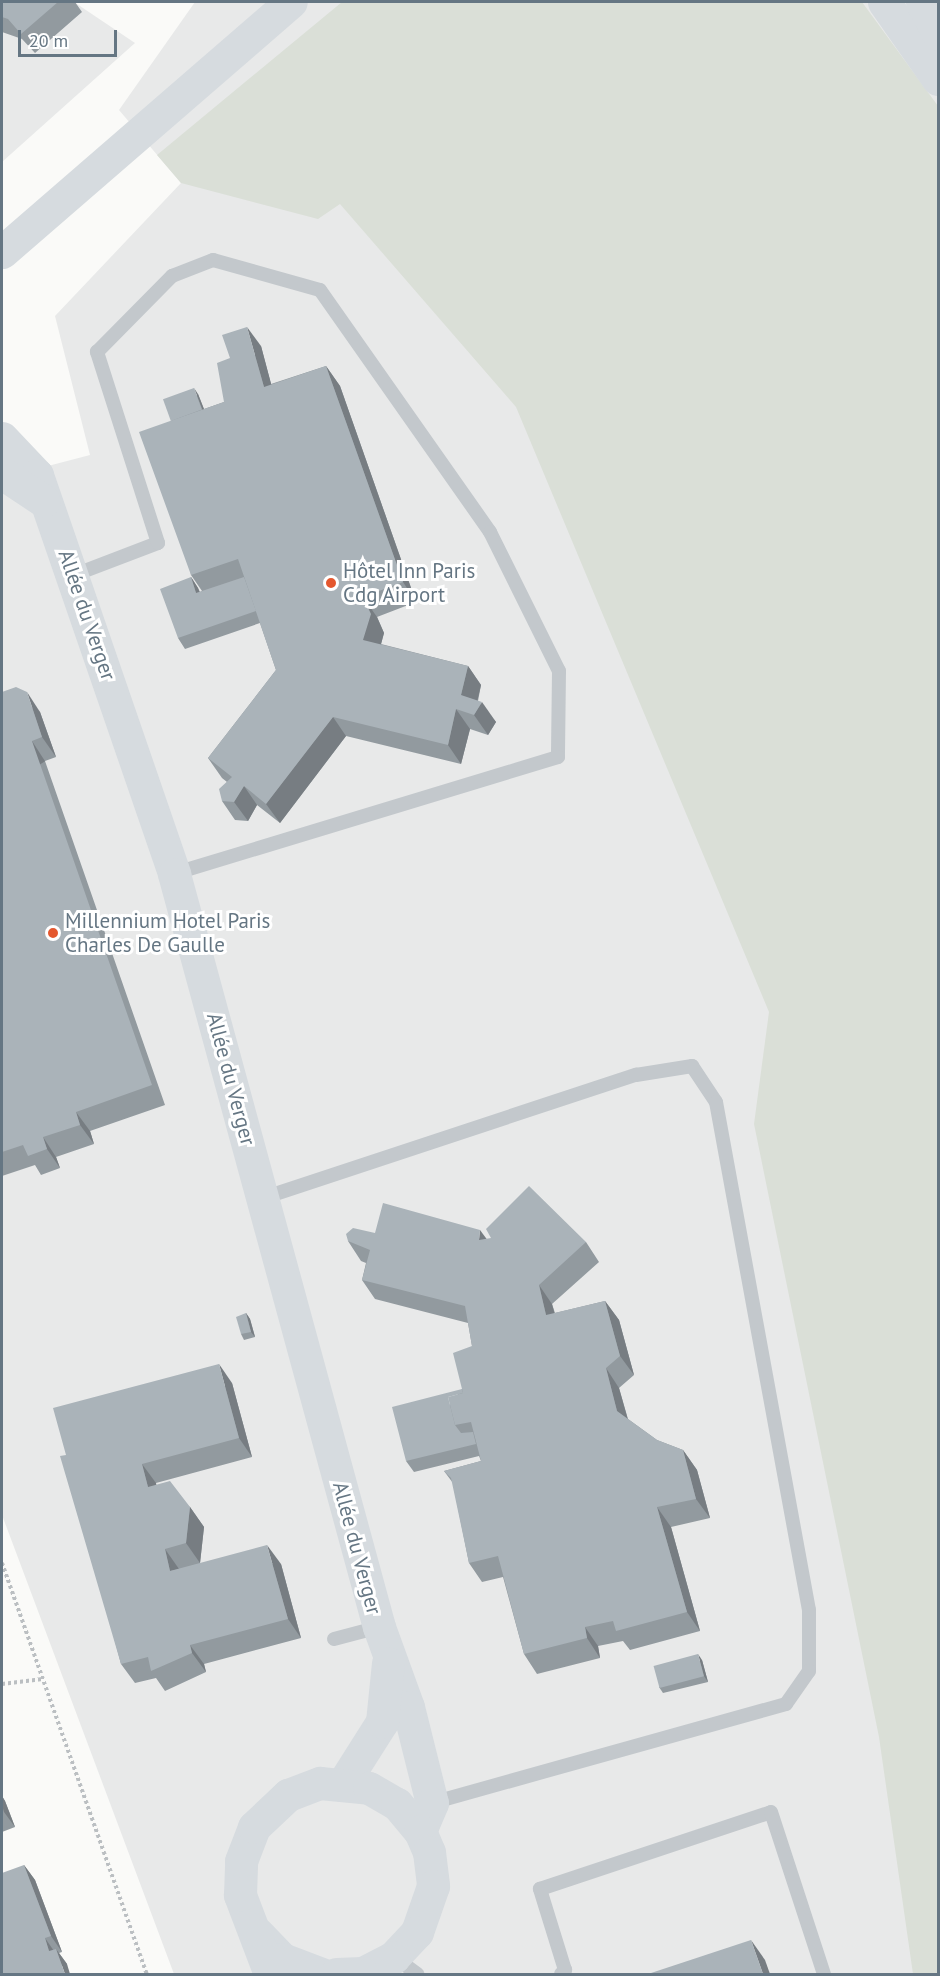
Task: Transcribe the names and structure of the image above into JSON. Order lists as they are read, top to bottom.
{
  "streets": {
    "main road": ["Allée du Verger"]
  },
  "places": ["Hôtel Inn Paris Cdg Airport", "Millennium Hotel Paris Charles De Gaulle"],
  "scale_bar": "20 m"
}
